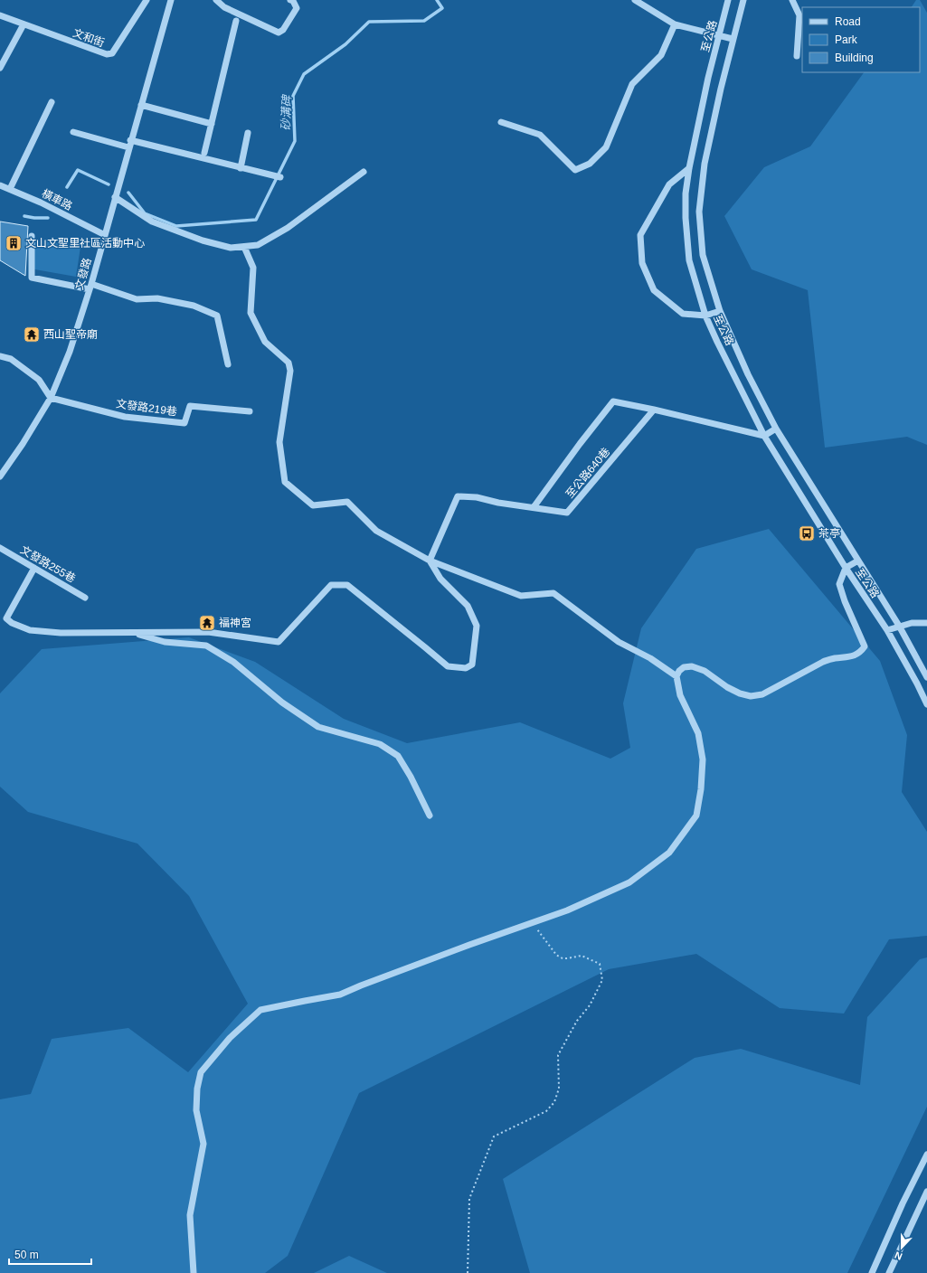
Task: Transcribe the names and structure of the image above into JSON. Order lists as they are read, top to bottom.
{
  "streets": {
    "street": [
      "至公路",
      "文和街",
      "橫車路",
      "文發路",
      "文發路219巷",
      "至公路640巷",
      "文發路255巷"
    ]
  },
  "crossings": [
    ["橫車路", "文發路"],
    ["文發路", "文發路219巷"]
  ],
  "water": ["砂溝碑"],
  "places": {
    "building": ["文山文聖里社區活動中心"],
    "temple": ["西山聖帝廟", "福神宮"],
    "bus stop": ["茶亭"]
  },
  "legend": ["Road", "Park", "Building"],
  "scale_bar": "50 m",
  "north": "bottom"
}
